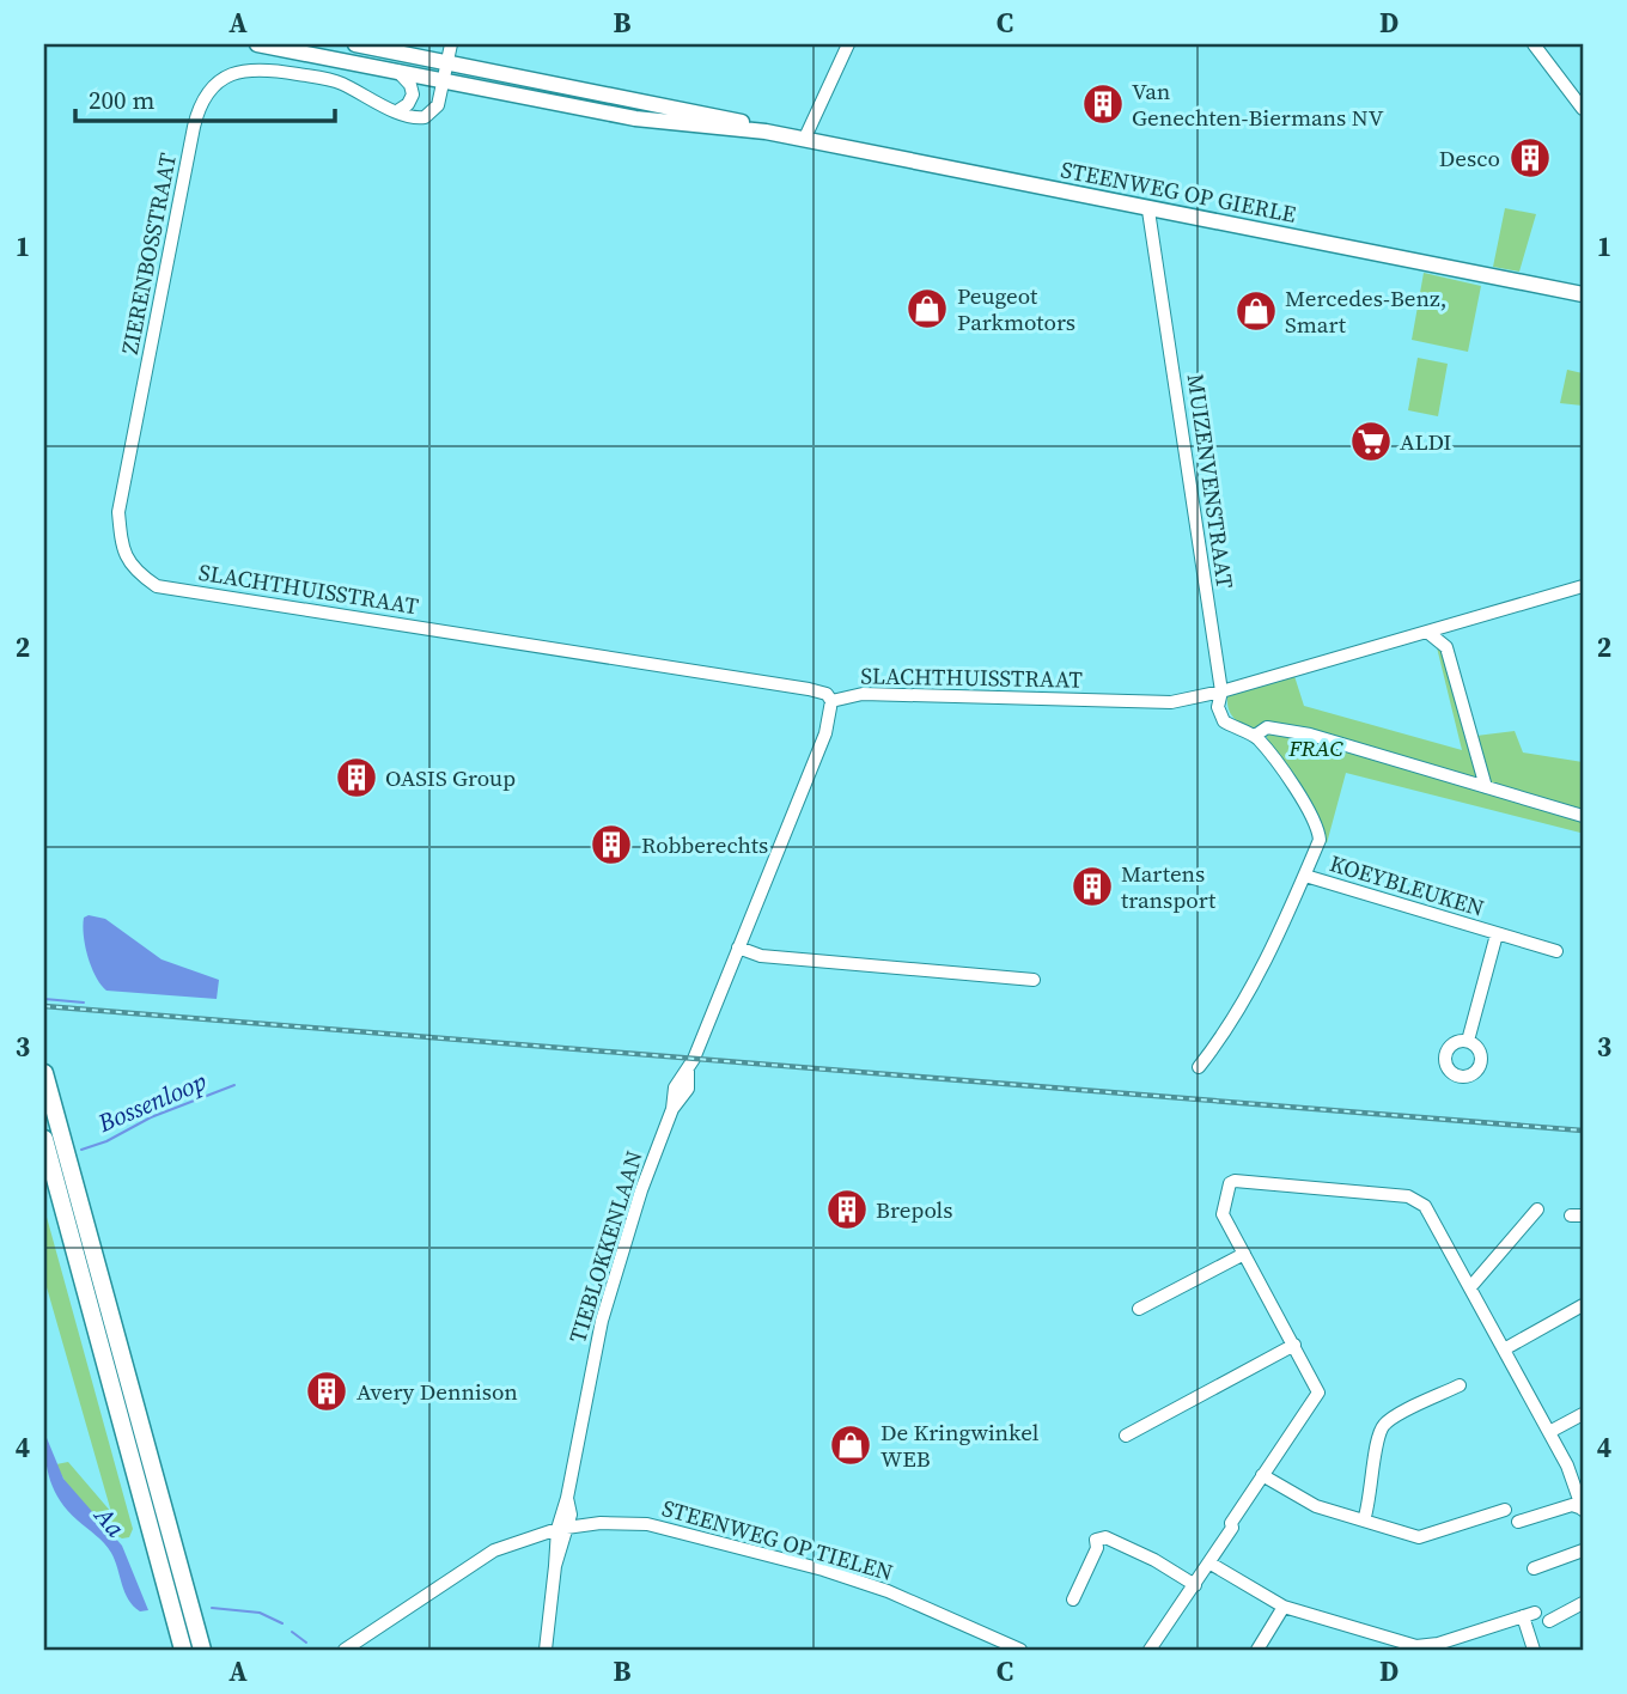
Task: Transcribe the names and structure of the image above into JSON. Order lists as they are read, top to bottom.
{
  "streets": {
    "main road": ["STEENWEG OP GIERLE"],
    "street": [
      "ZIERENBOSSTRAAT",
      "MUIZENVENSTRAAT",
      "SLACHTHUISSTRAAT",
      "KOEYBLEUKEN",
      "TIEBLOKKENLAAN",
      "STEENWEG OP TIELEN"
    ]
  },
  "crossings": [
    ["STEENWEG OP GIERLE", "ZIERENBOSSTRAAT"],
    ["STEENWEG OP GIERLE", "MUIZENVENSTRAAT"],
    ["ZIERENBOSSTRAAT", "SLACHTHUISSTRAAT"],
    ["MUIZENVENSTRAAT", "SLACHTHUISSTRAAT"],
    ["MUIZENVENSTRAAT", "KOEYBLEUKEN"],
    ["SLACHTHUISSTRAAT", "TIEBLOKKENLAAN"],
    ["TIEBLOKKENLAAN", "STEENWEG OP TIELEN"]
  ],
  "water": ["Bossenloop", "Aa"],
  "parks": ["FRAC"],
  "places": {
    "building": [
      "Van Genechten-Biermans NV",
      "Desco",
      "OASIS Group",
      "Robberechts",
      "Martens transport",
      "Brepols",
      "Avery Dennison"
    ],
    "shop": ["Peugeot Parkmotors", "Mercedes-Benz, Smart", "De Kringwinkel WEB"],
    "supermarket": ["ALDI"]
  },
  "scale_bar": "200 m",
  "grid": {
    "columns": [
      "A",
      "B",
      "C",
      "D"
    ],
    "rows": [
      "1",
      "2",
      "3",
      "4"
    ]
  }
}
